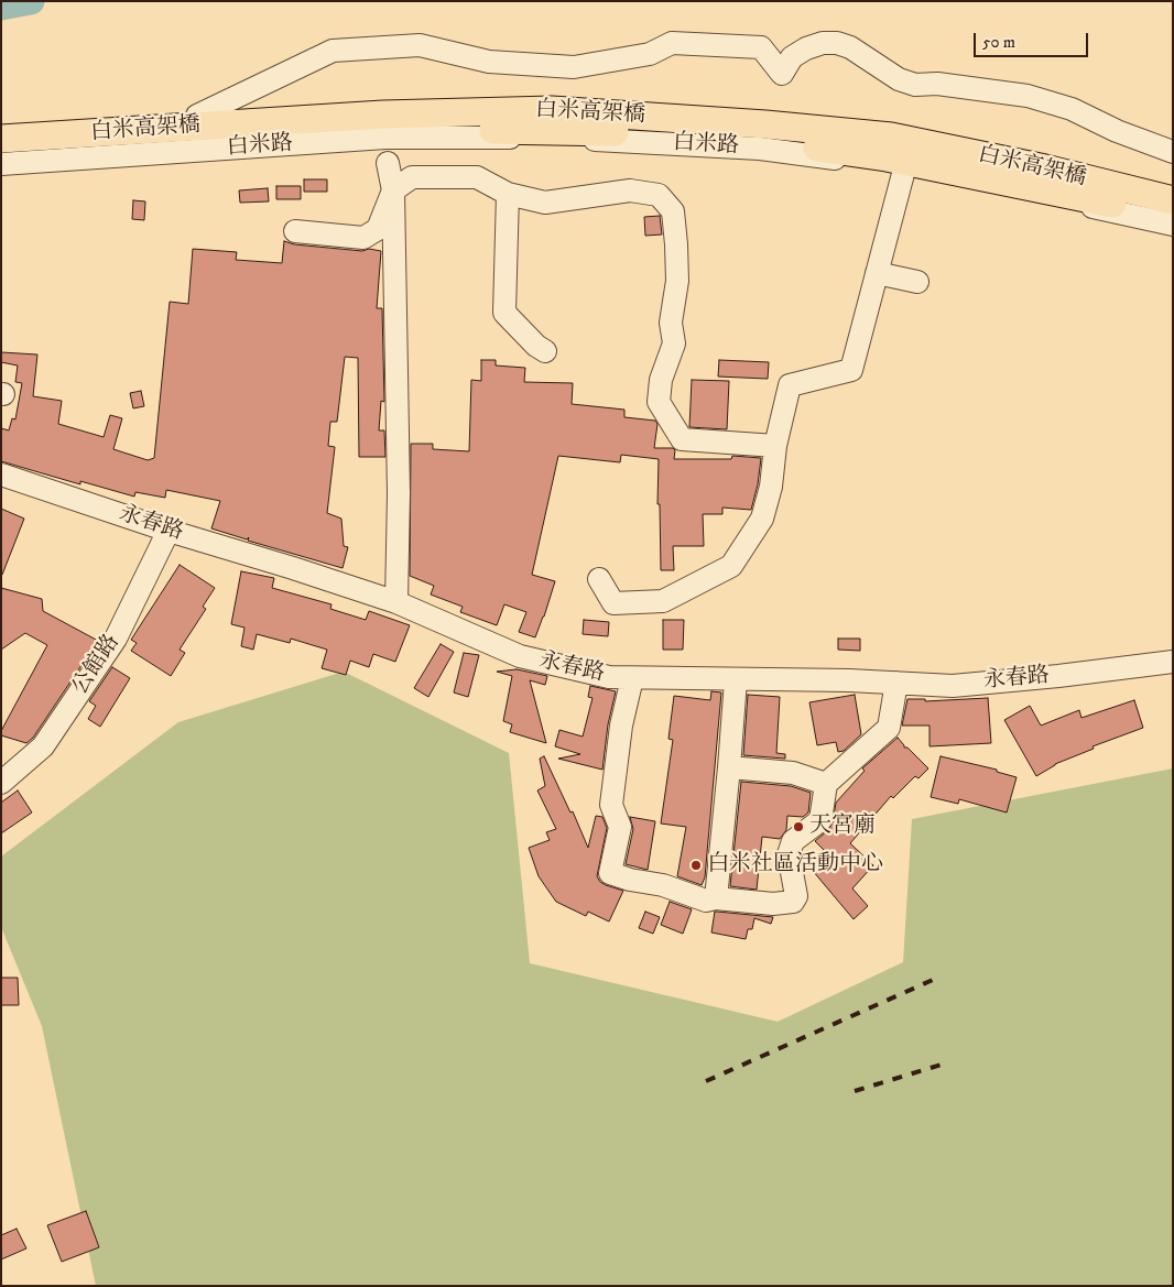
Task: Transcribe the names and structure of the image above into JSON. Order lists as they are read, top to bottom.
{
  "streets": {
    "main road": ["白米高架橋"],
    "street": ["白米路", "永春路", "公館路"]
  },
  "crossings": [
    ["永春路", "公館路"]
  ],
  "places": ["天宮廟", "白米社區活動中心"],
  "scale_bar": "50 m"
}
